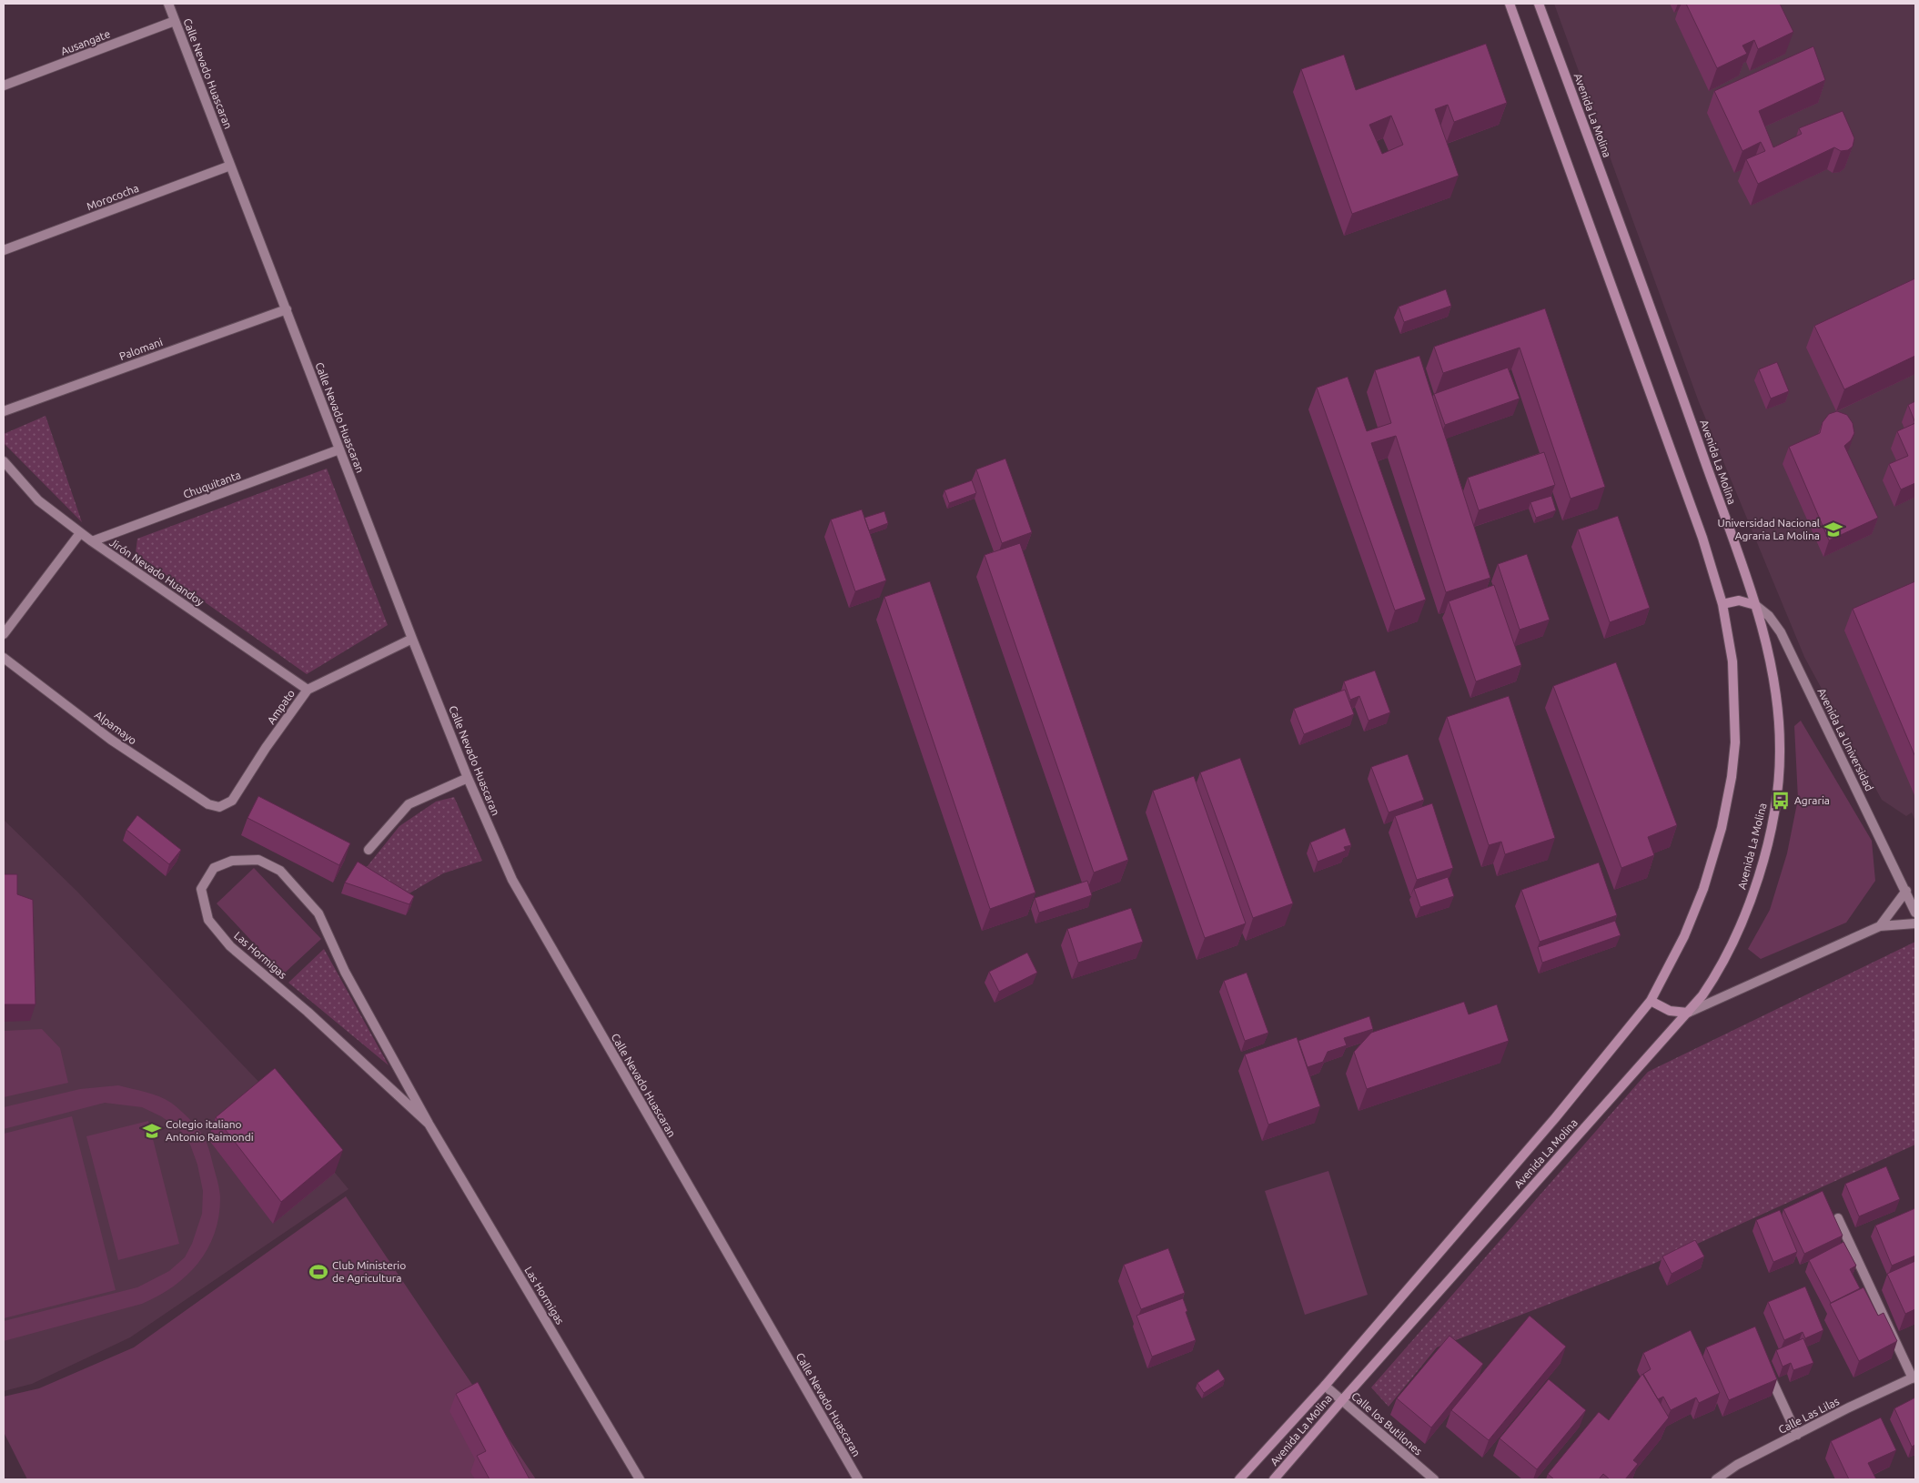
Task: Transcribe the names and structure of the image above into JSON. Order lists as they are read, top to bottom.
{
  "streets": {
    "main road": ["Avenida La Molina"],
    "street": [
      "Ausangate",
      "Calle Nevado Huascaran",
      "Morococha",
      "Palomani",
      "Chuquitanta",
      "Jirón Nevado Huandoy",
      "Ampato",
      "Alpamayo",
      "Avenida La Universidad",
      "Las Hormigas",
      "Calle Las Lilas",
      "Calle los Butilones"
    ]
  },
  "crossings": [
    ["Ausangate", "Calle Nevado Huascaran"],
    ["Calle Nevado Huascaran", "Morococha"],
    ["Calle Nevado Huascaran", "Palomani"],
    ["Calle Nevado Huascaran", "Chuquitanta"],
    ["Calle Nevado Huascaran", "Ampato"],
    ["Avenida La Molina", "Avenida La Universidad"],
    ["Avenida La Molina", "Calle los Butilones"],
    ["Chuquitanta", "Jirón Nevado Huandoy"],
    ["Jirón Nevado Huandoy", "Ampato"],
    ["Ampato", "Alpamayo"]
  ],
  "places": {
    "school or university": ["Universidad Nacional Agraria La Molina", "Colegio italiano Antonio Raimondi"],
    "bus stop": ["Agraria"],
    "sports": ["Club Ministerio de Agricultura"]
  }
}
